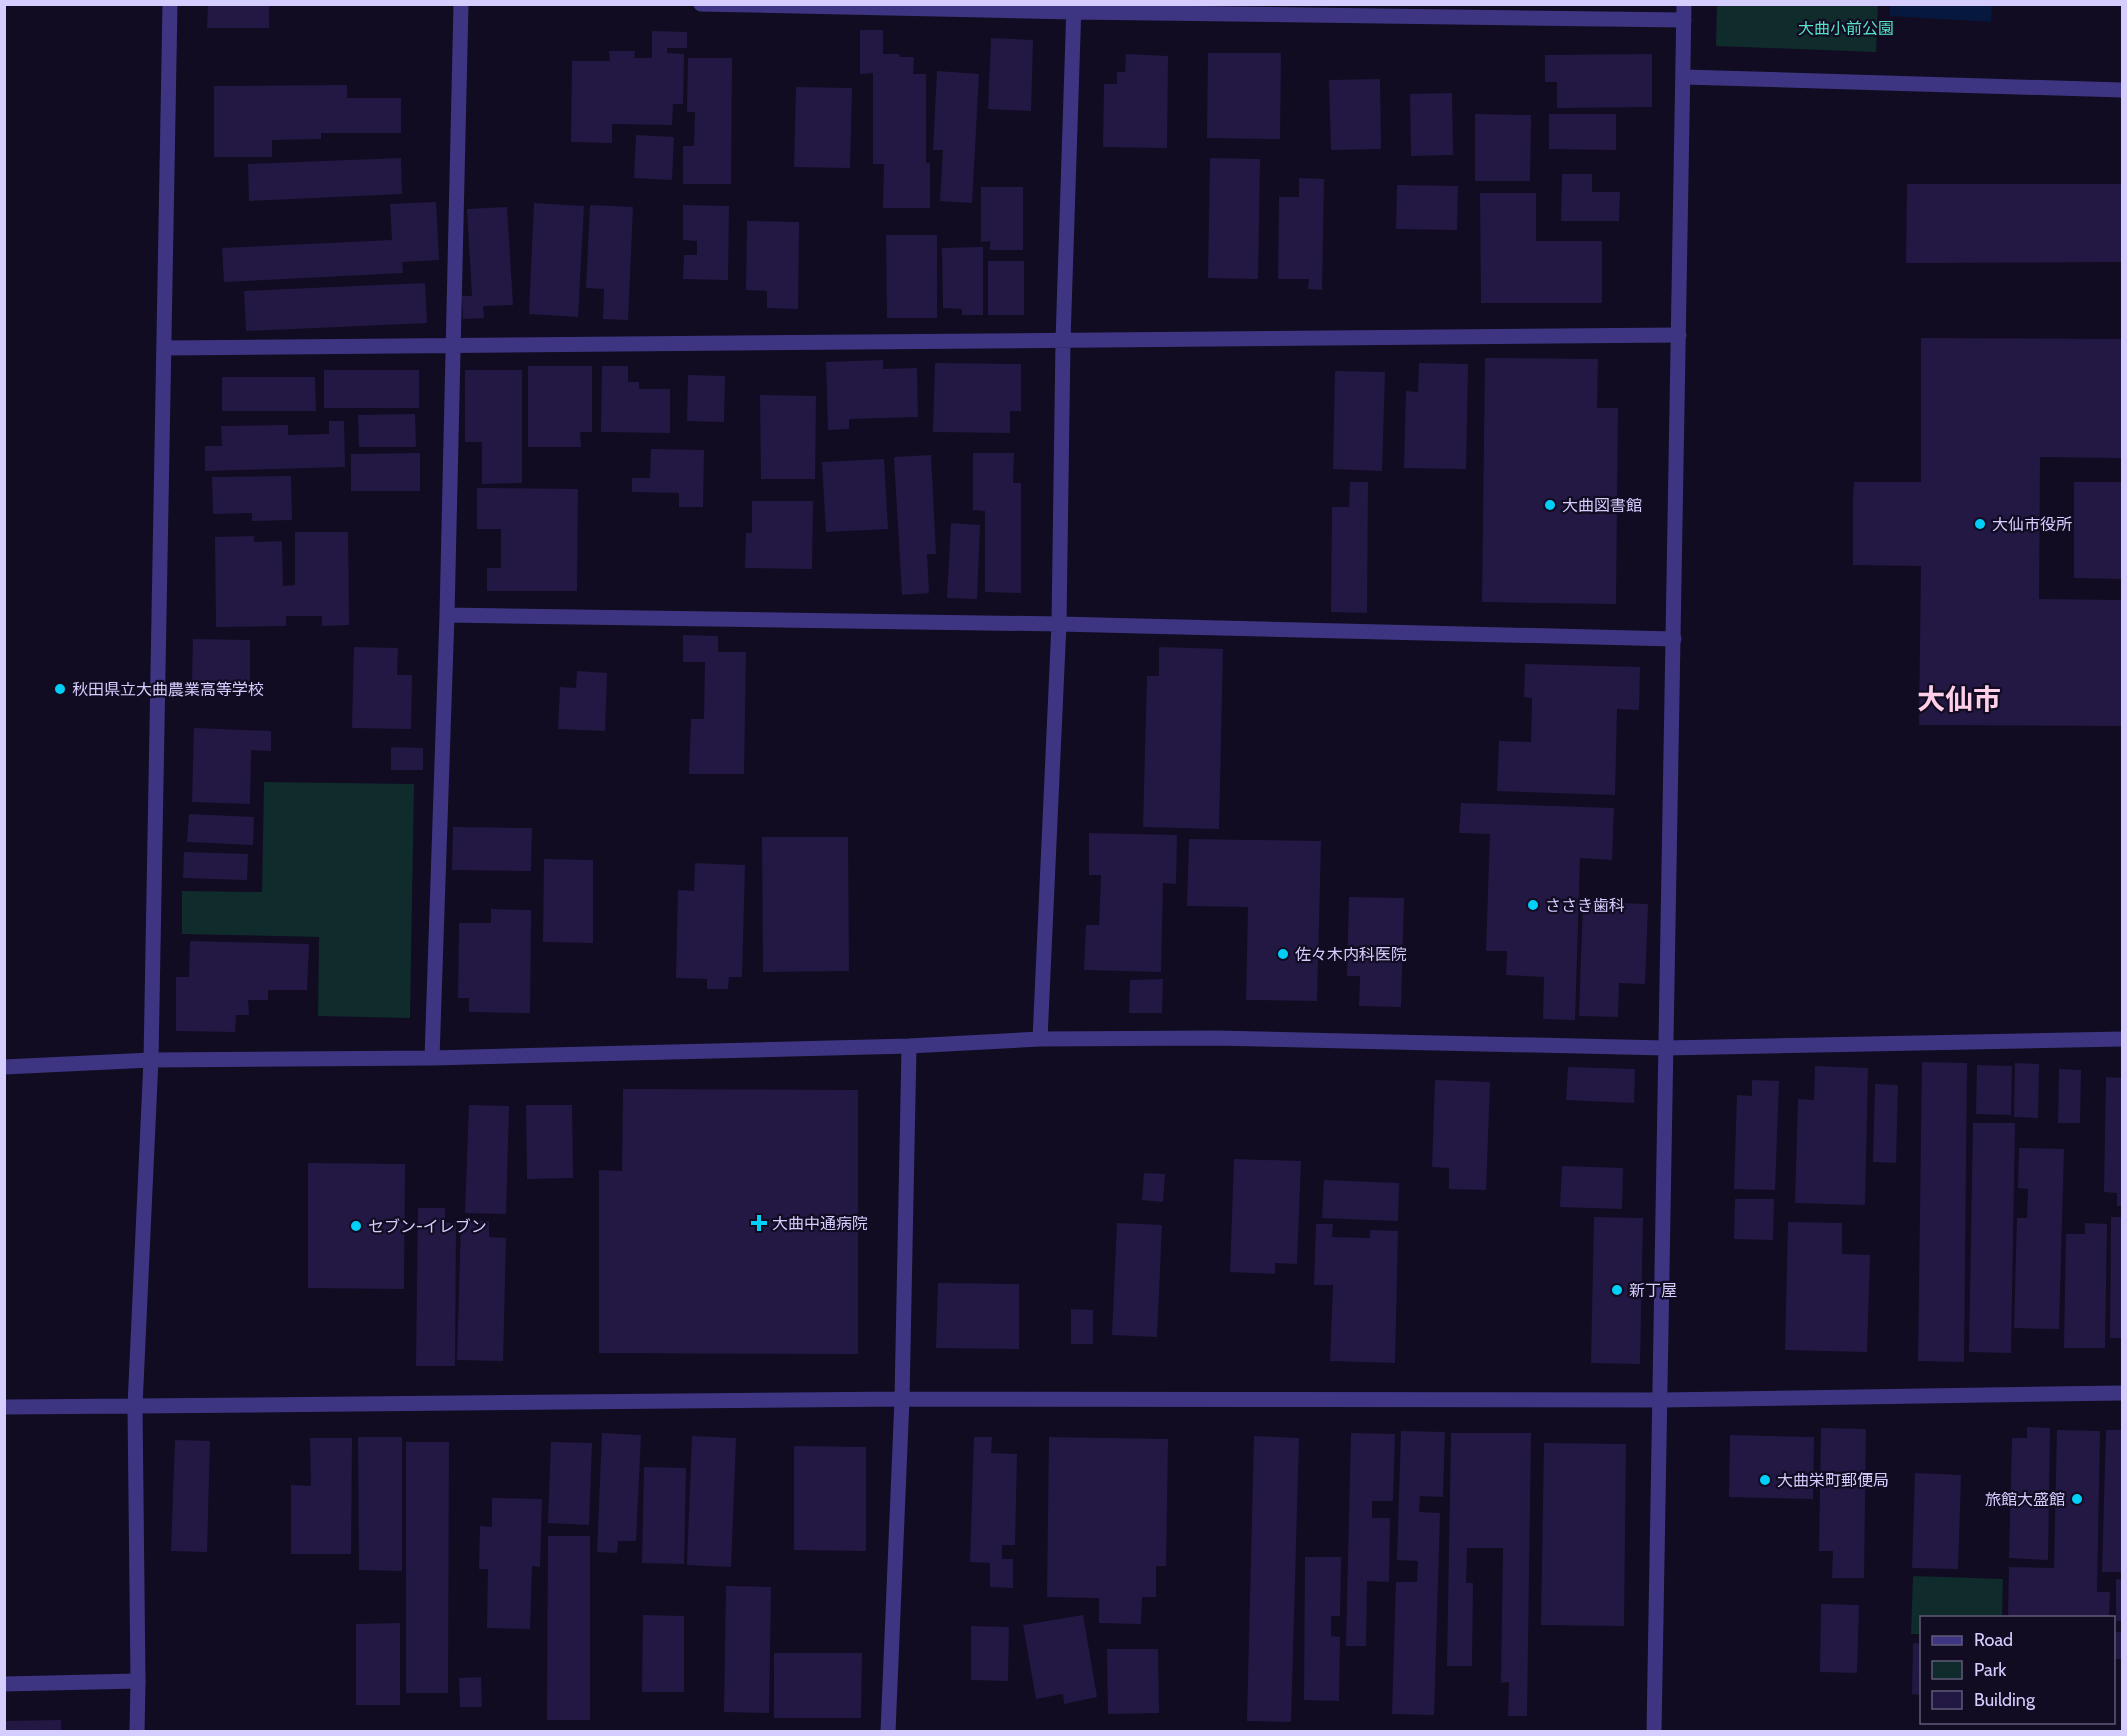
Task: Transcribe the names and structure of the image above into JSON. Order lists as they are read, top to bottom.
{
  "districts": ["大仙市"],
  "parks": ["大曲小前公園"],
  "places": {
    "other": [
      "大曲図書館",
      "大仙市役所",
      "秋田県立大曲農業高等学校",
      "ささき歯科",
      "佐々木内科医院",
      "セブン-イレブン",
      "新丁屋",
      "大曲栄町郵便局",
      "旅館大盛館"
    ],
    "health": ["大曲中通病院"]
  },
  "legend": ["Road", "Park", "Building"]
}
